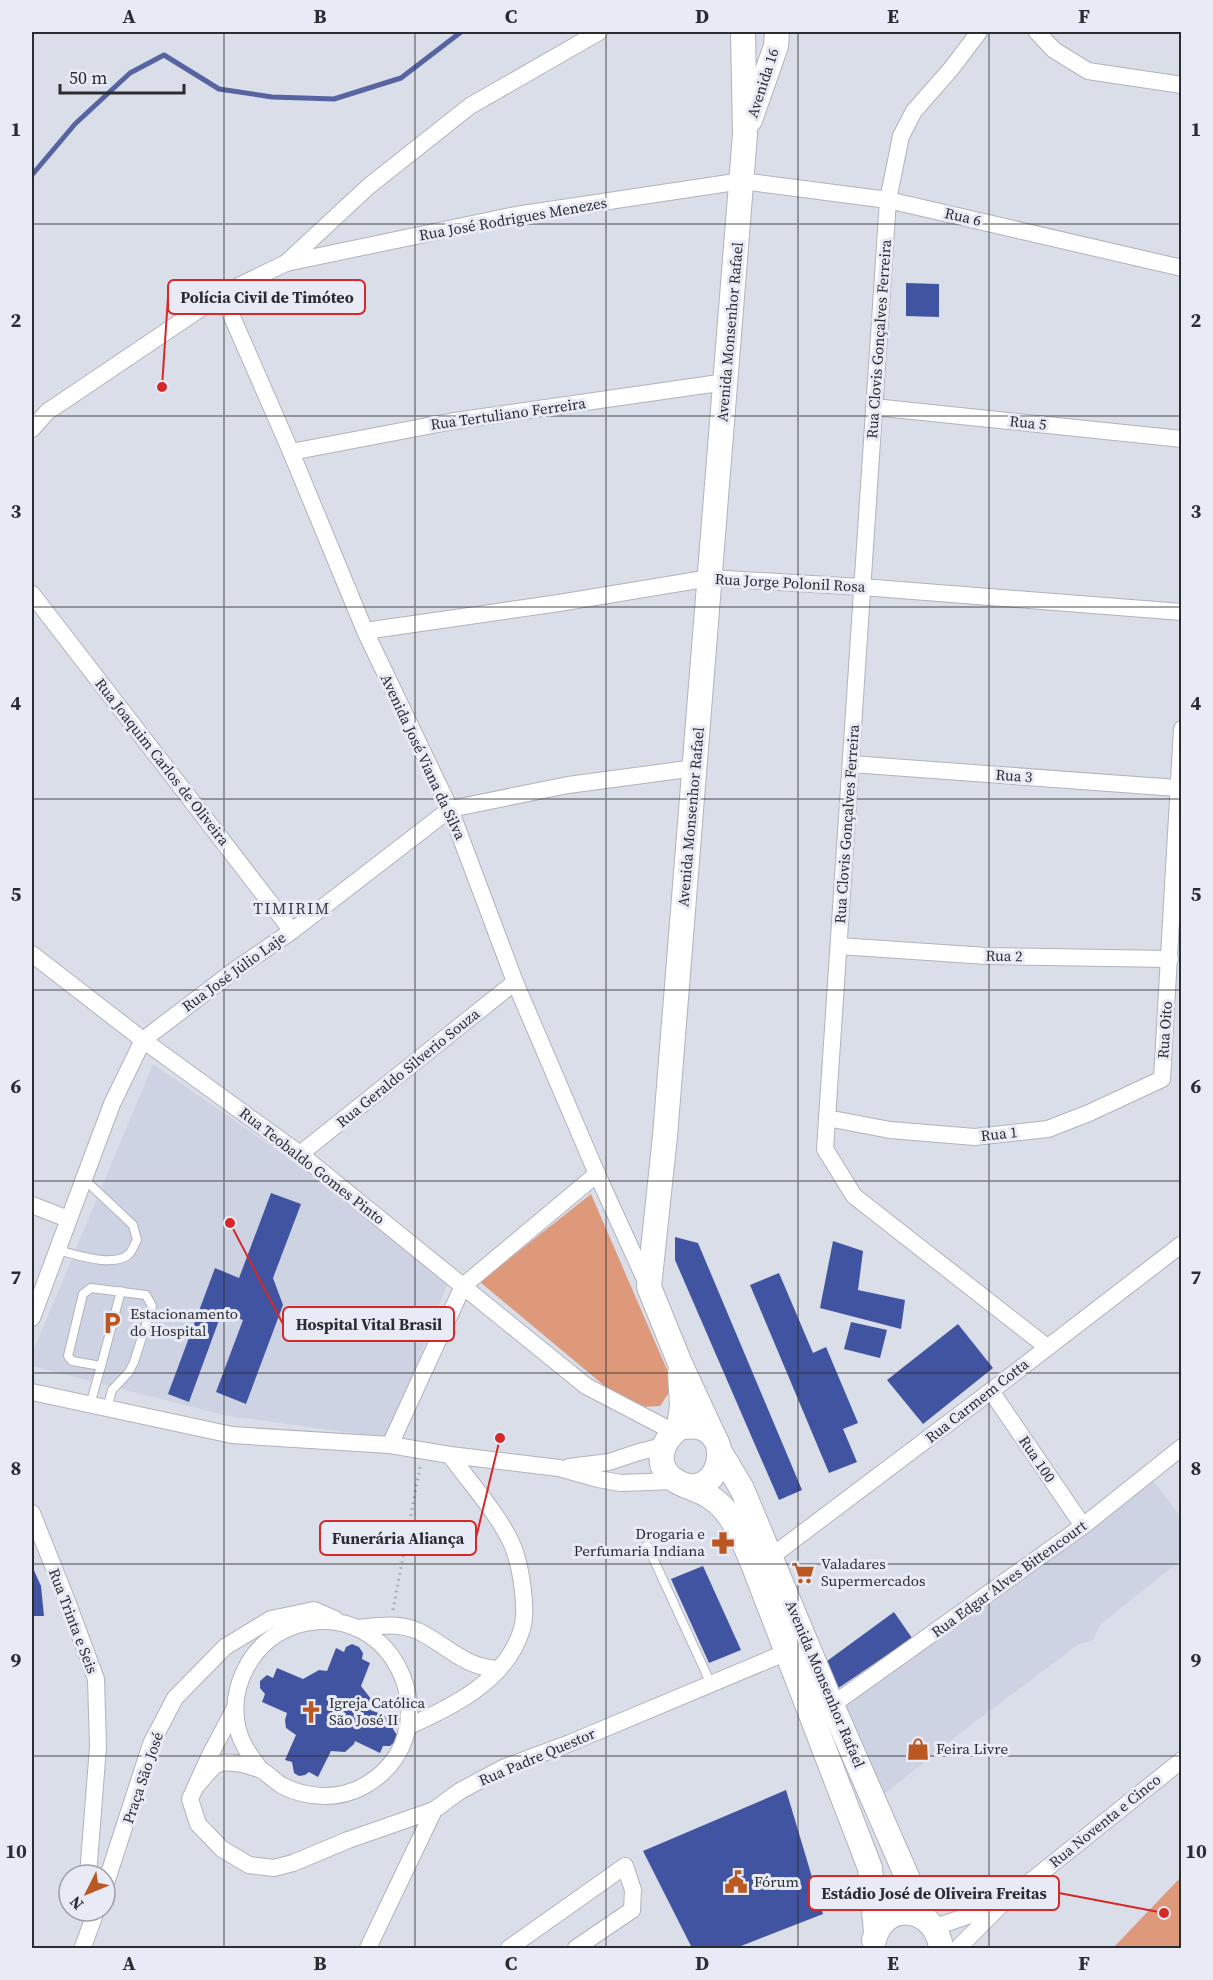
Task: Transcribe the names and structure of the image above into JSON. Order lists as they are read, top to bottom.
{
  "streets": {
    "main road": ["Avenida 16", "Avenida Monsenhor Rafael"],
    "street": [
      "Rua 6",
      "Rua José Rodrigues Menezes",
      "Rua Clovis Gonçalves Ferreira",
      "Rua Tertuliano Ferreira",
      "Rua 5",
      "Rua Jorge Polonil Rosa",
      "Avenida José Viana da Silva",
      "Rua Joaquim Carlos de Oliveira",
      "Rua 3",
      "Rua 2",
      "Rua José Júlio Laje",
      "Rua Oito",
      "Rua Geraldo Silverio Souza",
      "Rua 1",
      "Rua Teobaldo Gomes Pinto",
      "Rua Carmem Cotta",
      "Rua 100",
      "Rua Edgar Alves Bittencourt",
      "Rua Trinta e Seis",
      "Rua Padre Questor",
      "Praça São José",
      "Rua Noventa e Cinco"
    ]
  },
  "crossings": [
    ["Avenida 16", "Rua 6"],
    ["Avenida 16", "Rua José Rodrigues Menezes"],
    ["Avenida 16", "Avenida Monsenhor Rafael"],
    ["Rua 6", "Rua José Rodrigues Menezes"],
    ["Rua 6", "Avenida Monsenhor Rafael"],
    ["Rua 6", "Rua Clovis Gonçalves Ferreira"],
    ["Rua José Rodrigues Menezes", "Avenida Monsenhor Rafael"],
    ["Avenida Monsenhor Rafael", "Rua Tertuliano Ferreira"],
    ["Avenida Monsenhor Rafael", "Rua Jorge Polonil Rosa"],
    ["Avenida Monsenhor Rafael", "Avenida José Viana da Silva"],
    ["Avenida Monsenhor Rafael", "Rua José Júlio Laje"],
    ["Avenida Monsenhor Rafael", "Rua Teobaldo Gomes Pinto"],
    ["Avenida Monsenhor Rafael", "Rua Carmem Cotta"],
    ["Avenida Monsenhor Rafael", "Rua Edgar Alves Bittencourt"],
    ["Avenida Monsenhor Rafael", "Rua Padre Questor"],
    ["Rua Clovis Gonçalves Ferreira", "Rua 5"],
    ["Rua Clovis Gonçalves Ferreira", "Rua Jorge Polonil Rosa"],
    ["Rua Clovis Gonçalves Ferreira", "Rua 3"],
    ["Rua Clovis Gonçalves Ferreira", "Rua 2"],
    ["Rua Clovis Gonçalves Ferreira", "Rua 1"],
    ["Rua Clovis Gonçalves Ferreira", "Rua Carmem Cotta"],
    ["Rua Tertuliano Ferreira", "Avenida José Viana da Silva"],
    ["Rua Jorge Polonil Rosa", "Avenida José Viana da Silva"],
    ["Avenida José Viana da Silva", "Rua José Júlio Laje"],
    ["Avenida José Viana da Silva", "Rua Geraldo Silverio Souza"],
    ["Rua Joaquim Carlos de Oliveira", "Rua José Júlio Laje"],
    ["Rua 3", "Rua Oito"],
    ["Rua 2", "Rua Oito"],
    ["Rua José Júlio Laje", "Rua Teobaldo Gomes Pinto"],
    ["Rua Oito", "Rua 1"],
    ["Rua Geraldo Silverio Souza", "Rua Teobaldo Gomes Pinto"],
    ["Rua Carmem Cotta", "Rua 100"],
    ["Rua 100", "Rua Edgar Alves Bittencourt"],
    ["Rua Padre Questor", "Praça São José"]
  ],
  "districts": ["TIMIRIM"],
  "places": {
    "other": [
      "Polícia Civil de Timóteo",
      "Hospital Vital Brasil",
      "Funerária Aliança",
      "Estádio José de Oliveira Freitas"
    ],
    "parking": ["Estacionamento do Hospital"],
    "pharmacy": ["Drogaria e Perfumaria Indiana"],
    "supermarket": ["Valadares Supermercados"],
    "church": ["Igreja Católica São José II"],
    "shop": ["Feira Livre"],
    "public building": ["Fórum"]
  },
  "scale_bar": "50 m",
  "north": "bottom left",
  "grid": {
    "columns": [
      "A",
      "B",
      "C",
      "D",
      "E",
      "F"
    ],
    "rows": [
      "1",
      "2",
      "3",
      "4",
      "5",
      "6",
      "7",
      "8",
      "9",
      "10"
    ]
  }
}
